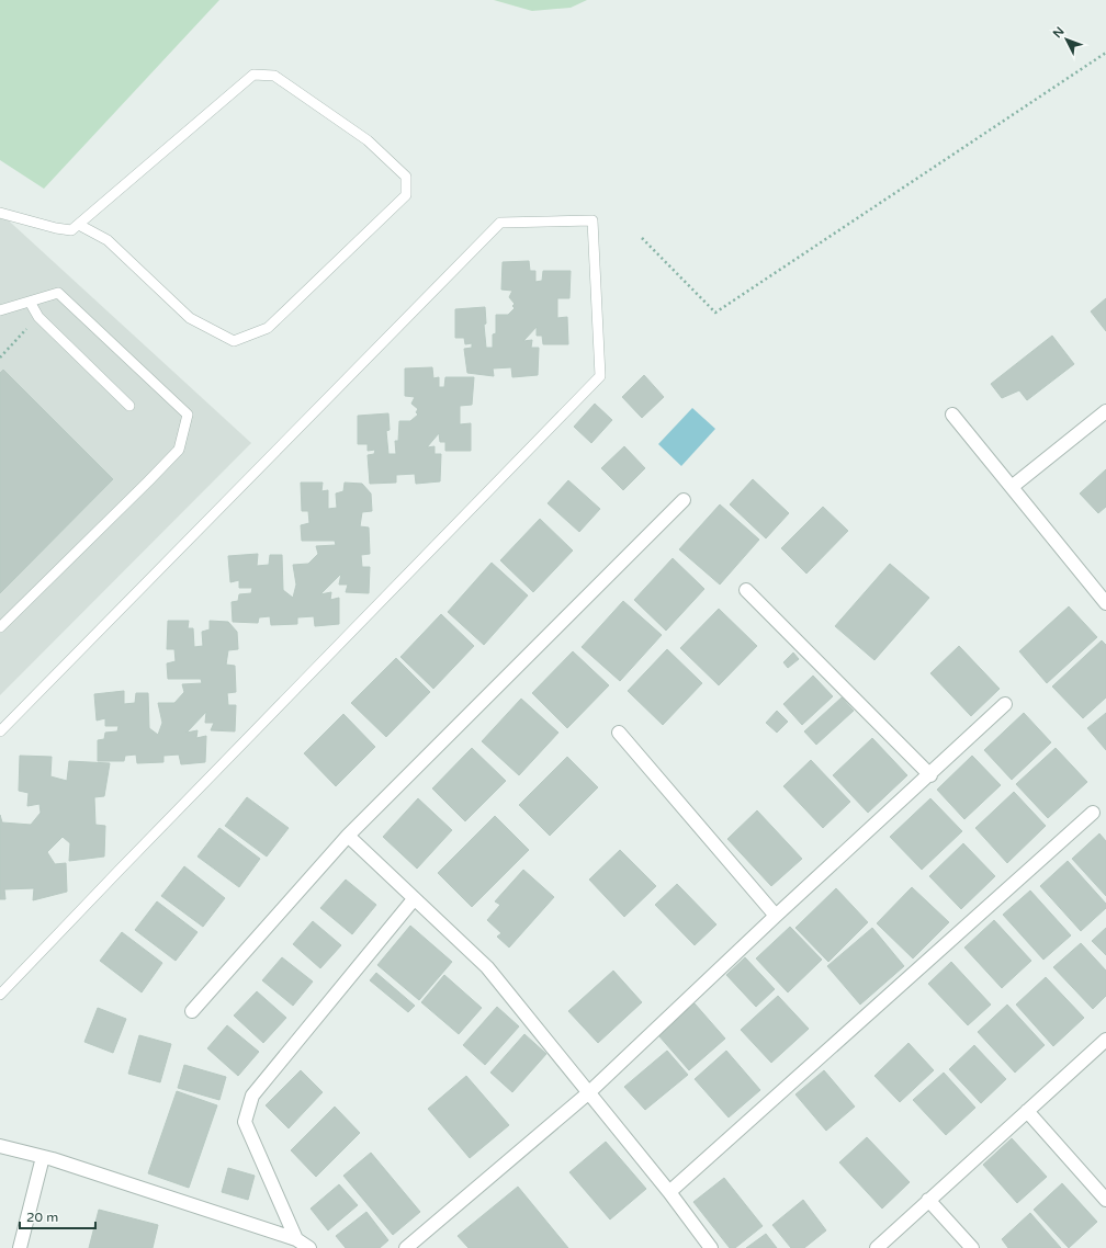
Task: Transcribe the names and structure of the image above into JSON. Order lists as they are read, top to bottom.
{
  "scale_bar": "20 m",
  "north": "top left"
}
